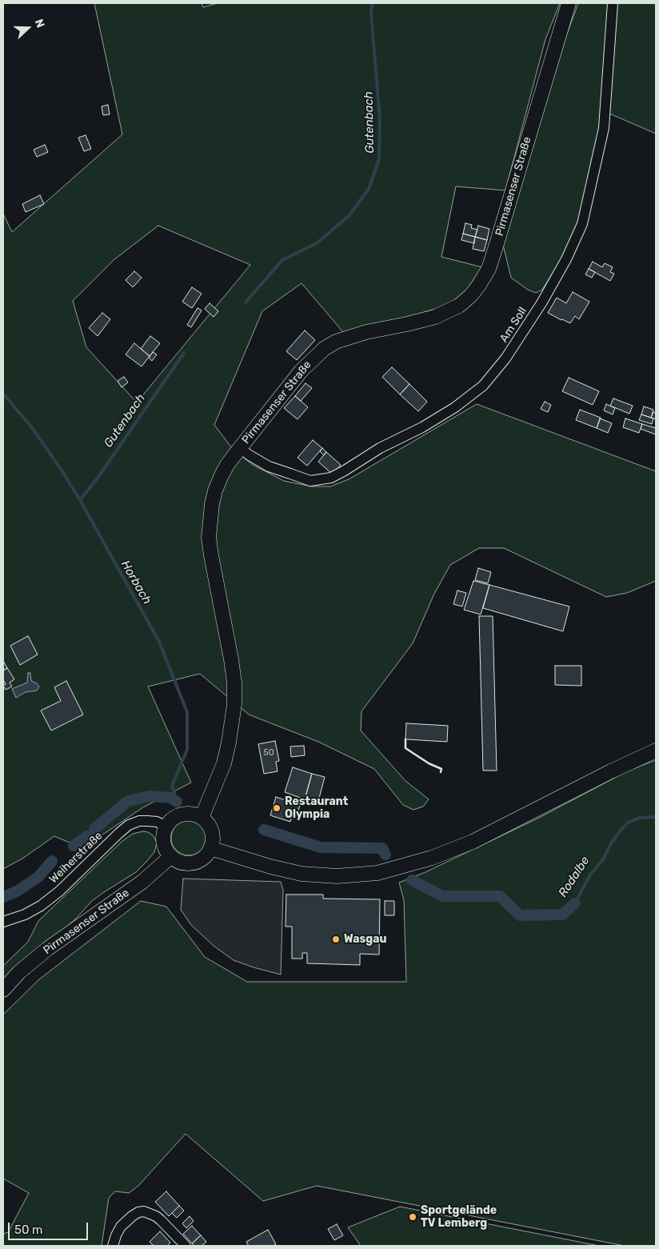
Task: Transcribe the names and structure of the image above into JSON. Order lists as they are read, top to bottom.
{
  "streets": {
    "main road": ["Pirmasenser Straße"],
    "street": ["Am Soll", "Weiherstraße"]
  },
  "crossings": [
    ["Pirmasenser Straße", "Am Soll"],
    ["Pirmasenser Straße", "Weiherstraße"]
  ],
  "water": ["Gutenbach", "Horbach", "Rodalbe"],
  "places": ["Restaurant Olympia", "Wasgau", "Sportgelände TV Lemberg"],
  "house_numbers": ["50"],
  "scale_bar": "50 m",
  "north": "right"
}
